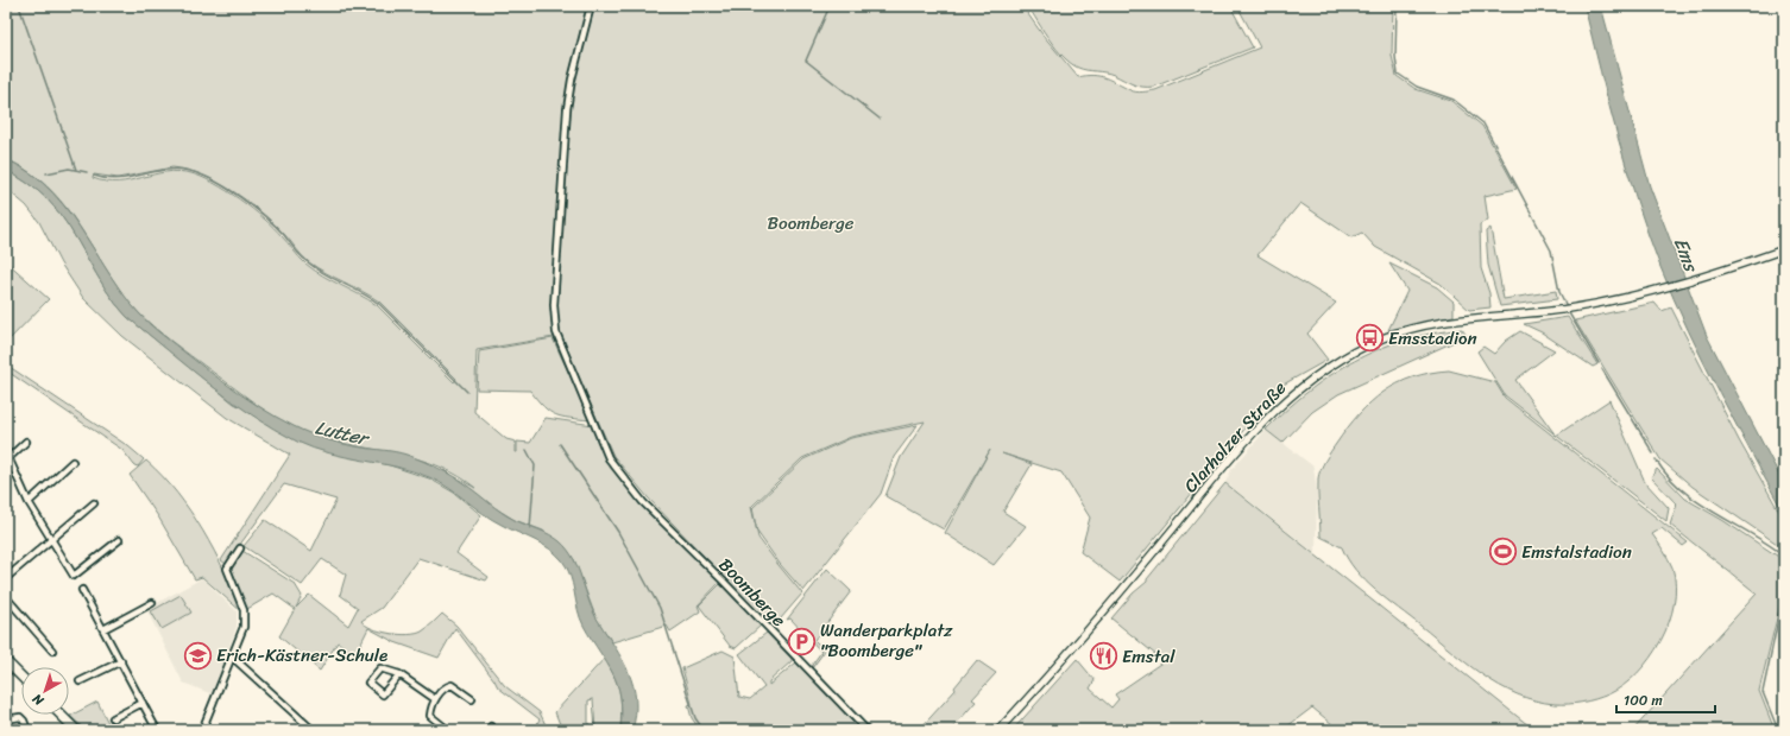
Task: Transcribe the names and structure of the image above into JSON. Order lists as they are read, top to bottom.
{
  "streets": {
    "street": ["Clarholzer Straße", "Boomberge"]
  },
  "water": ["Ems", "Lutter"],
  "parks": ["Boomberge"],
  "places": {
    "bus stop": ["Emsstadion"],
    "sports": ["Emstalstadion"],
    "parking": ["Wanderparkplatz \"Boomberge\""],
    "school or university": ["Erich-Kästner-Schule"],
    "restaurant": ["Emstal"]
  },
  "scale_bar": "100 m",
  "north": "bottom left"
}
